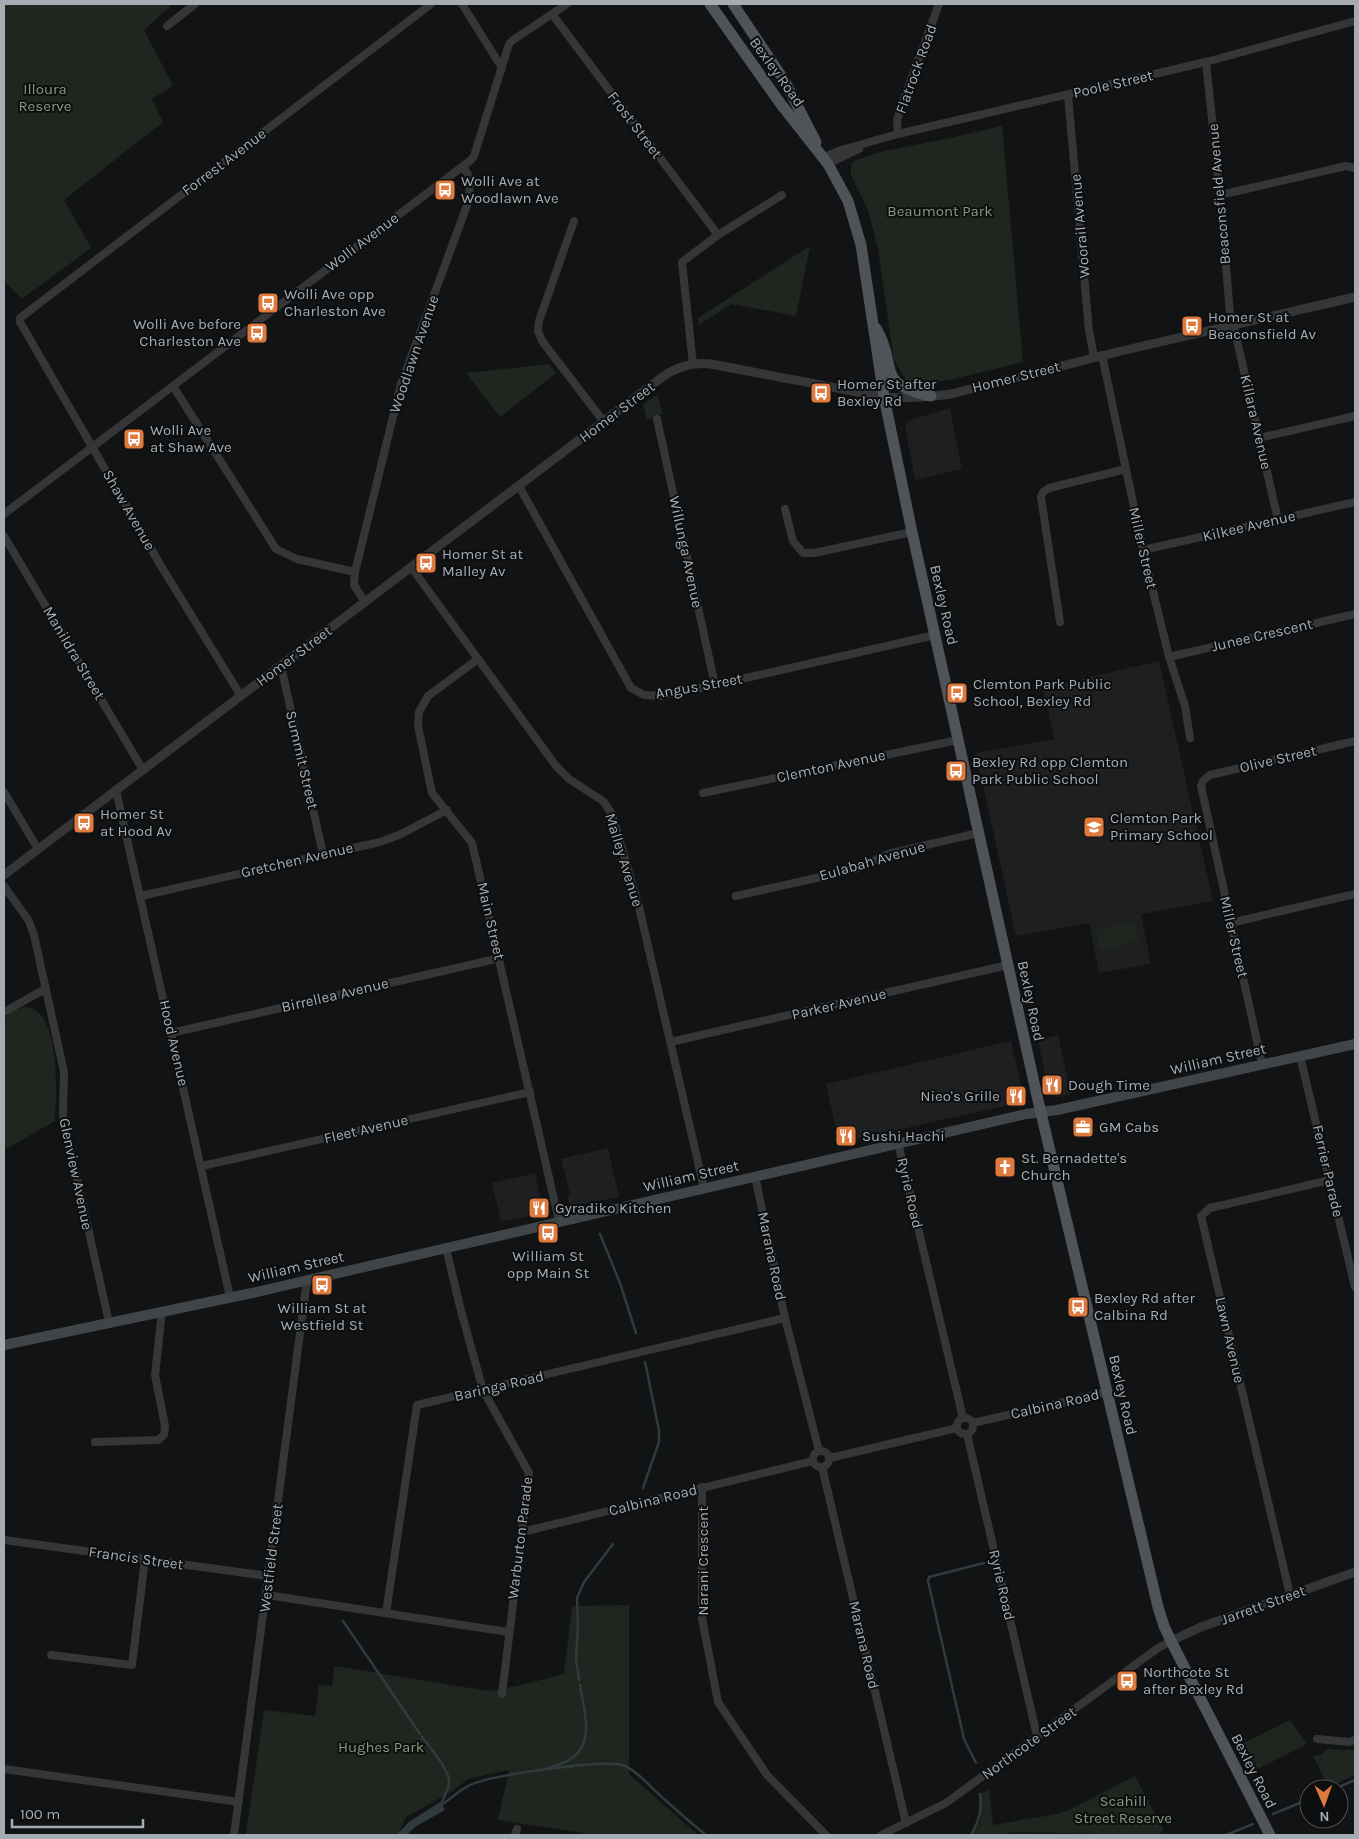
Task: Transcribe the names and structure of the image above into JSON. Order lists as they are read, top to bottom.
{
  "streets": {
    "main road": ["Bexley Road", "William Street"],
    "street": [
      "Flatrock Road",
      "Poole Street",
      "Frost Street",
      "Forrest Avenue",
      "Beaconsfield Avenue",
      "Woorail Avenue",
      "Wolli Avenue",
      "Woodlawn Avenue",
      "Homer Street",
      "Killara Avenue",
      "Shaw Avenue",
      "Kilkee Avenue",
      "Miller Street",
      "Willunga Avenue",
      "Junee Crescent",
      "Manildra Street",
      "Angus Street",
      "Olive Street",
      "Summit Street",
      "Clemton Avenue",
      "Gretchen Avenue",
      "Malley Avenue",
      "Eulabah Avenue",
      "Main Street",
      "Birrellea Avenue",
      "Parker Avenue",
      "Hood Avenue",
      "Fleet Avenue",
      "Ferrier Parade",
      "Glenview Avenue",
      "Ryrie Road",
      "Marana Road",
      "Lawn Avenue",
      "Baringa Road",
      "Calbina Road",
      "Warburton Parade",
      "Francis Street",
      "Westfield Street",
      "Narani Crescent",
      "Jarrett Street",
      "Northcote Street"
    ]
  },
  "crossings": [
    ["Flatrock Road", "Poole Street"],
    ["Bexley Road", "Poole Street"],
    ["Bexley Road", "Homer Street"],
    ["Bexley Road", "Angus Street"],
    ["Bexley Road", "Clemton Avenue"],
    ["Bexley Road", "Eulabah Avenue"],
    ["Bexley Road", "Parker Avenue"],
    ["Bexley Road", "William Street"],
    ["Bexley Road", "Calbina Road"],
    ["Bexley Road", "Jarrett Street"],
    ["Bexley Road", "Northcote Street"],
    ["Poole Street", "Beaconsfield Avenue"],
    ["Poole Street", "Woorail Avenue"],
    ["Frost Street", "Wolli Avenue"],
    ["Forrest Avenue", "Shaw Avenue"],
    ["Beaconsfield Avenue", "Homer Street"],
    ["Beaconsfield Avenue", "Killara Avenue"],
    ["Woorail Avenue", "Homer Street"],
    ["Woorail Avenue", "Miller Street"],
    ["Wolli Avenue", "Woodlawn Avenue"],
    ["Wolli Avenue", "Shaw Avenue"],
    ["Woodlawn Avenue", "Homer Street"],
    ["Homer Street", "Killara Avenue"],
    ["Homer Street", "Shaw Avenue"],
    ["Homer Street", "Miller Street"],
    ["Homer Street", "Manildra Street"],
    ["Homer Street", "Angus Street"],
    ["Homer Street", "Summit Street"],
    ["Homer Street", "Malley Avenue"],
    ["Homer Street", "Hood Avenue"],
    ["Killara Avenue", "Kilkee Avenue"],
    ["Kilkee Avenue", "Miller Street"],
    ["Miller Street", "Junee Crescent"],
    ["Miller Street", "Olive Street"],
    ["Miller Street", "William Street"],
    ["Willunga Avenue", "Angus Street"],
    ["Summit Street", "Gretchen Avenue"],
    ["Gretchen Avenue", "Main Street"],
    ["Gretchen Avenue", "Hood Avenue"],
    ["Malley Avenue", "Main Street"],
    ["Malley Avenue", "Parker Avenue"],
    ["Malley Avenue", "William Street"],
    ["Main Street", "Birrellea Avenue"],
    ["Main Street", "William Street"],
    ["Main Street", "Fleet Avenue"],
    ["Birrellea Avenue", "Hood Avenue"],
    ["Hood Avenue", "William Street"],
    ["Hood Avenue", "Fleet Avenue"],
    ["William Street", "Ferrier Parade"],
    ["William Street", "Glenview Avenue"],
    ["William Street", "Ryrie Road"],
    ["William Street", "Marana Road"],
    ["William Street", "Warburton Parade"],
    ["William Street", "Westfield Street"],
    ["Ferrier Parade", "Lawn Avenue"],
    ["Ryrie Road", "Calbina Road"],
    ["Ryrie Road", "Northcote Street"],
    ["Marana Road", "Baringa Road"],
    ["Marana Road", "Calbina Road"],
    ["Marana Road", "Northcote Street"],
    ["Lawn Avenue", "Jarrett Street"],
    ["Baringa Road", "Warburton Parade"],
    ["Calbina Road", "Warburton Parade"],
    ["Calbina Road", "Narani Crescent"],
    ["Francis Street", "Westfield Street"],
    ["Jarrett Street", "Northcote Street"]
  ],
  "parks": [
    "Illoura Reserve",
    "Beaumont Park",
    "Hughes Park",
    "Scahill Street Reserve"
  ],
  "places": {
    "bus stop": [
      "Wolli Ave at Woodlawn Ave",
      "Wolli Ave opp Charleston Ave",
      "Homer St at Beaconsfield Av",
      "Wolli Ave before Charleston Ave",
      "Homer St after Bexley Rd",
      "Wolli Ave at Shaw Ave",
      "Homer St at Malley Av",
      "Clemton Park Public School, Bexley Rd",
      "Bexley Rd opp Clemton Park Public School",
      "Homer St at Hood Av",
      "William St opp Main St",
      "William St at Westfield St",
      "Bexley Rd after Calbina Rd",
      "Northcote St after Bexley Rd"
    ],
    "school or university": ["Clemton Park Primary School"],
    "restaurant": [
      "Dough Time",
      "Nieo's Grille",
      "Sushi Hachi",
      "Gyradiko Kitchen"
    ],
    "office": ["GM Cabs"],
    "church": ["St. Bernadette's Church"]
  },
  "scale_bar": "100 m",
  "north": "bottom"
}
